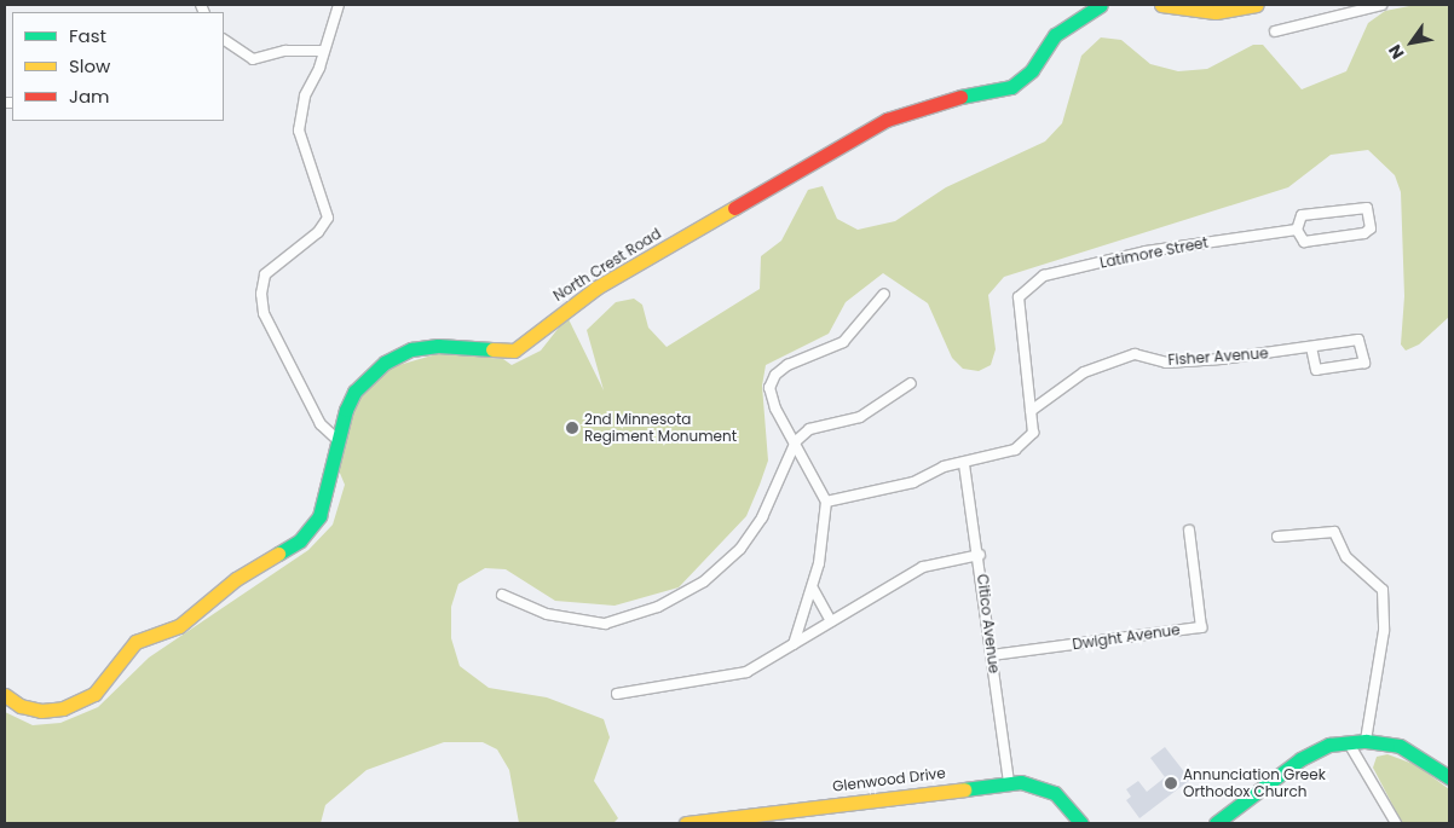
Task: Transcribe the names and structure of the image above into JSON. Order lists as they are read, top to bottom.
{
  "streets": {
    "street": [
      "Latimore Street",
      "North Crest Road",
      "Fisher Avenue",
      "Citico Avenue",
      "Dwight Avenue",
      "Glenwood Drive"
    ]
  },
  "crossings": [
    ["Latimore Street", "Fisher Avenue"],
    ["Citico Avenue", "Dwight Avenue"],
    ["Citico Avenue", "Glenwood Drive"]
  ],
  "places": ["2nd Minnesota Regiment Monument", "Annunciation Greek Orthodox Church"],
  "legend": ["Fast", "Slow", "Jam"],
  "north": "bottom left"
}
